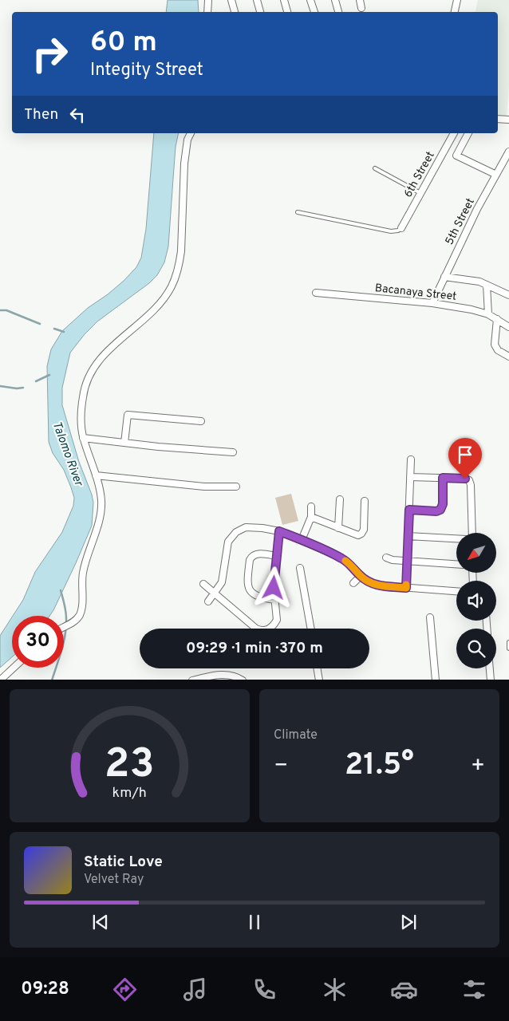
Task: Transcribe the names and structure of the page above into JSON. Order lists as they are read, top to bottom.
{
  "streets": {
    "street": ["6th Street", "5th Street", "Bacanaya Street"]
  },
  "crossings": [
    ["5th Street", "Bacanaya Street"]
  ],
  "water": ["Talomo River"],
  "north": "bottom left",
  "page": {
    "turn": ["60 m", "Integity Street"],
    "then": "Then",
    "limit": "30",
    "trip": "09:29 · 1 min · 370 m",
    "tile": "Climate",
    "heat": ["−", "21.5°", "+"],
    "song": ["Static Love", "Velvet Ray"],
    "tabs": "09:28",
    "gauge": ["23", "km/h"]
  }
}
